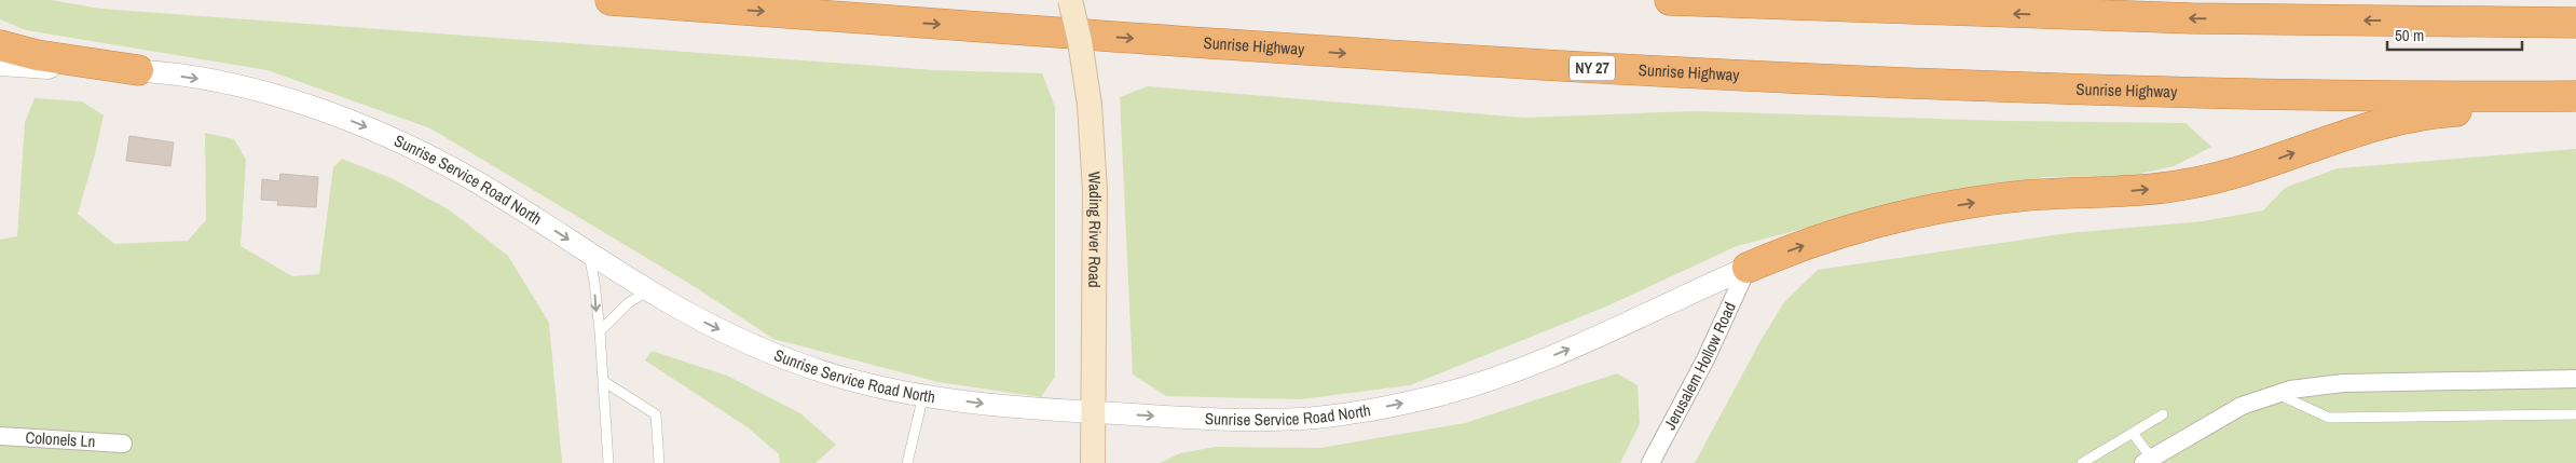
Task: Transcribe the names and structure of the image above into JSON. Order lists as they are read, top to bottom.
{
  "streets": {
    "highway": ["Sunrise Highway", "NY 27"],
    "main road": ["Wading River Road"],
    "street": ["Sunrise Service Road North", "Jerusalem Hollow Road", "Colonels Ln"]
  },
  "crossings": [
    ["Sunrise Service Road North", "Wading River Road"],
    ["Sunrise Service Road North", "Jerusalem Hollow Road"]
  ],
  "one_way": ["Sunrise Service Road North"],
  "scale_bar": "50 m"
}
